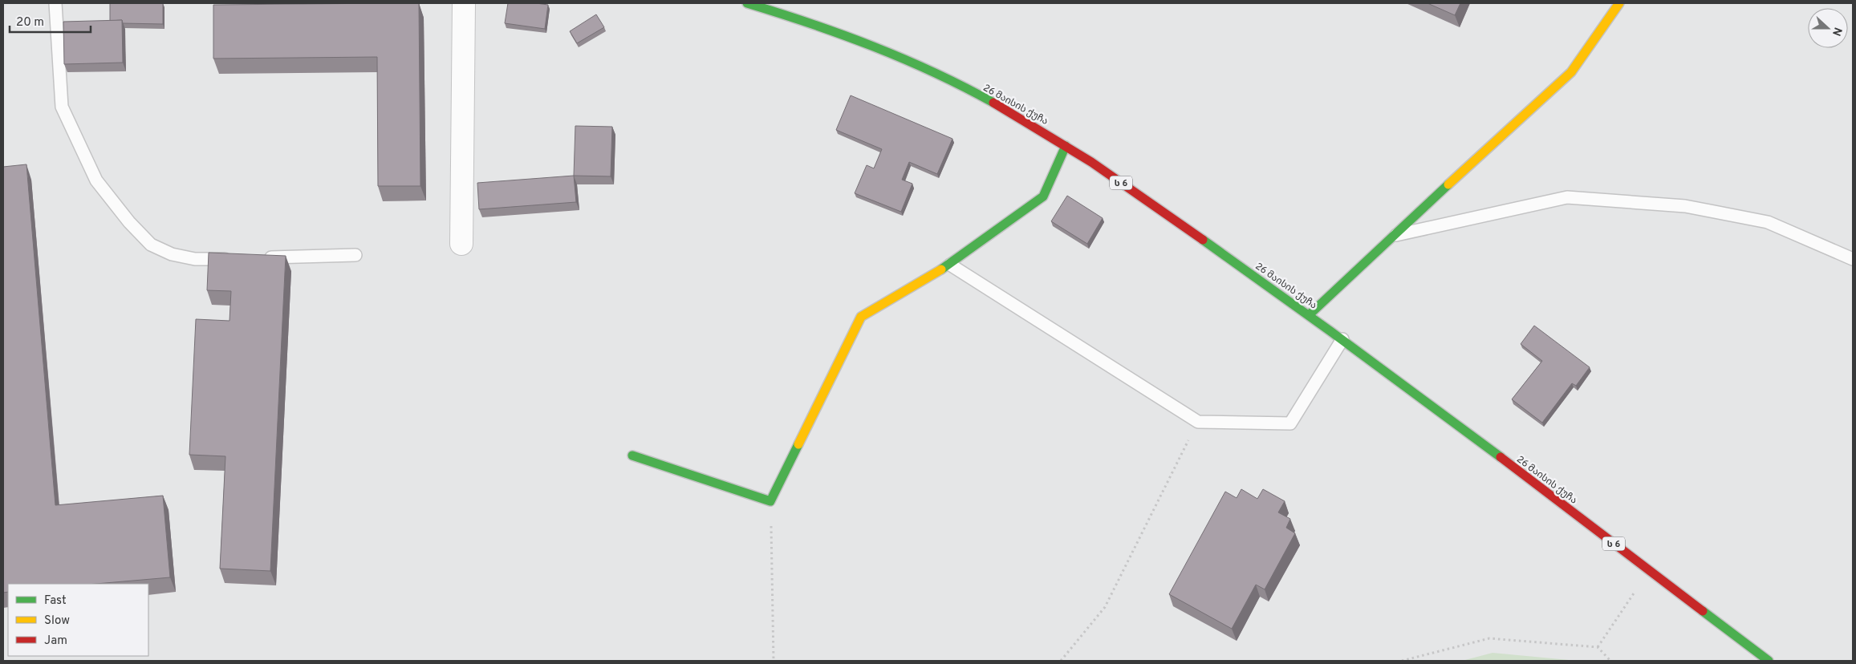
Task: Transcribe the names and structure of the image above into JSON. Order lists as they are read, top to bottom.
{
  "streets": {
    "main road": ["26 მაისის ქუჩა", "ს 6"]
  },
  "legend": ["Fast", "Slow", "Jam"],
  "scale_bar": "20 m",
  "north": "right"
}
